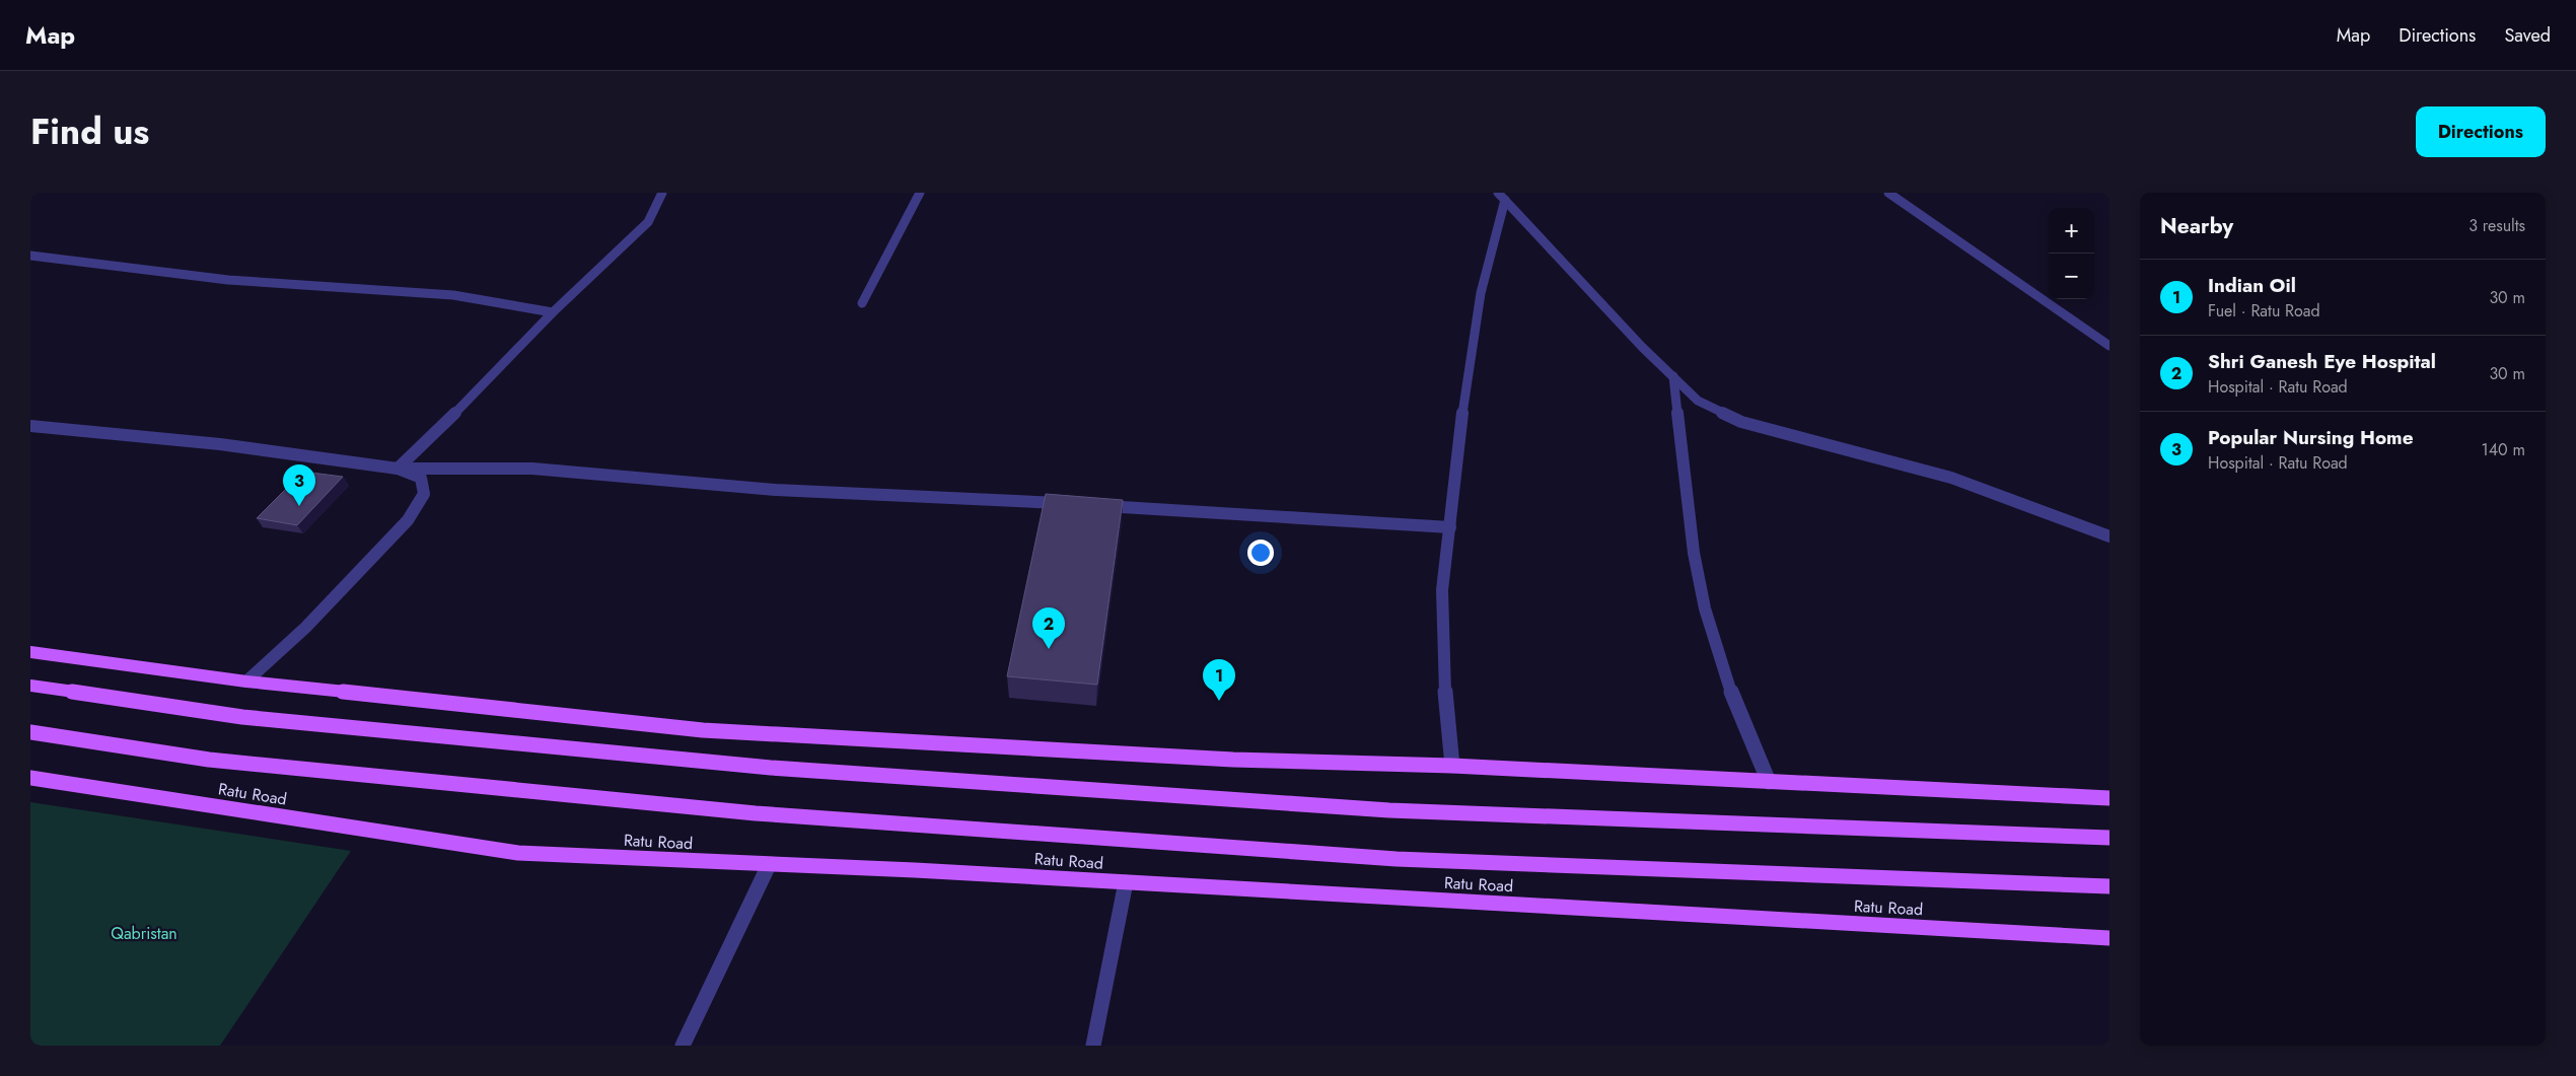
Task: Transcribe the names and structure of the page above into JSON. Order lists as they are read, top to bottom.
{
  "streets": {
    "main road": ["Ratu Road"]
  },
  "parks": ["Qabristan"],
  "page": {
    "header": "Map",
    "nav": ["Map", "Directions", "Saved"],
    "title": "Find us",
    "buttons": "Directions",
    "heading": ["Nearby", "3 results"],
    "map_buttons": ["+", "−"],
    "list": [
      {
        "mark": "1",
        "name": "Indian Oil",
        "note": "Fuel · Ratu Road",
        "value": "30 m"
      },
      {
        "mark": "2",
        "name": "Shri Ganesh Eye Hospital",
        "note": "Hospital · Ratu Road",
        "value": "30 m"
      },
      {
        "mark": "3",
        "name": "Popular Nursing Home",
        "note": "Hospital · Ratu Road",
        "value": "140 m"
      }
    ],
    "pins": ["3", "2", "1"]
  }
}
